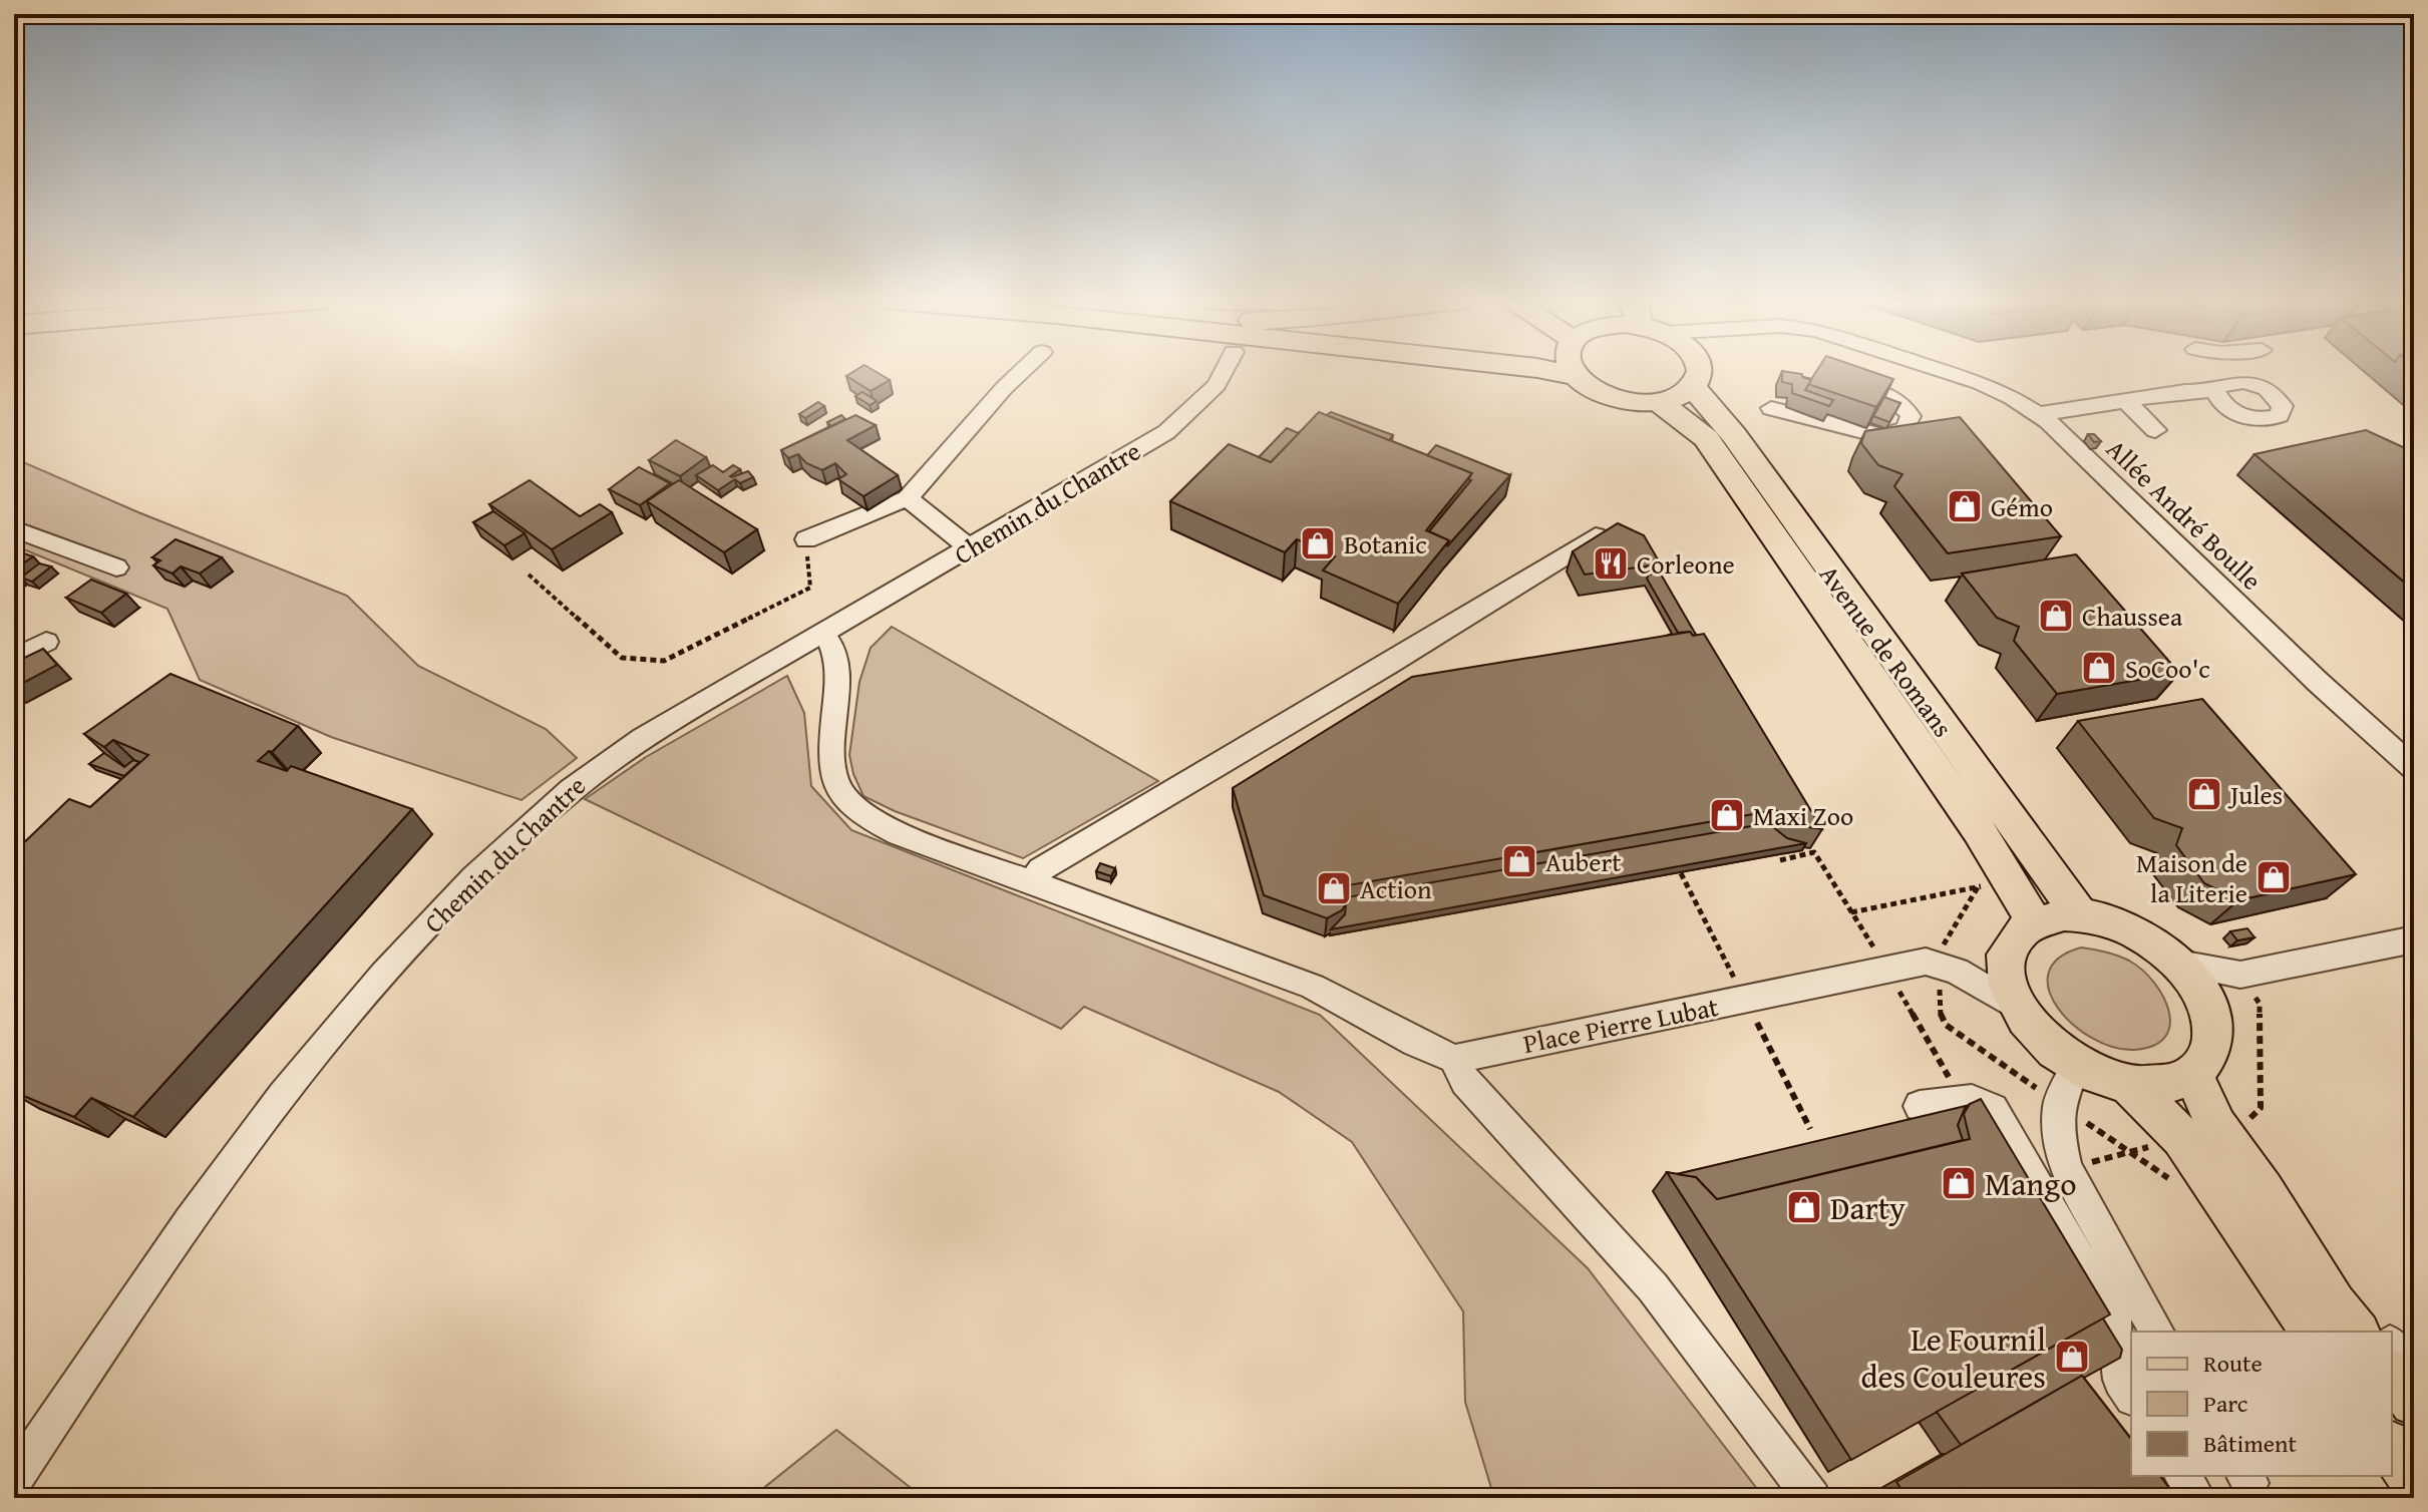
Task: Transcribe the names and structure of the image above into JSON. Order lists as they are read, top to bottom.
{
  "streets": {
    "main road": ["Avenue de Romans"],
    "street": ["Chemin du Chantre", "Allée André Boulle", "Place Pierre Lubat"]
  },
  "crossings": [
    ["Avenue de Romans", "Place Pierre Lubat"]
  ],
  "places": {
    "shop": [
      "Gémo",
      "Botanic",
      "Chaussea",
      "SoCoo'c",
      "Jules",
      "Maxi Zoo",
      "Aubert",
      "Maison de la Literie",
      "Action",
      "Mango",
      "Darty",
      "Le Fournil des Couleures"
    ],
    "restaurant": ["Corleone"]
  },
  "legend": ["Route", "Parc", "Bâtiment"]
}
